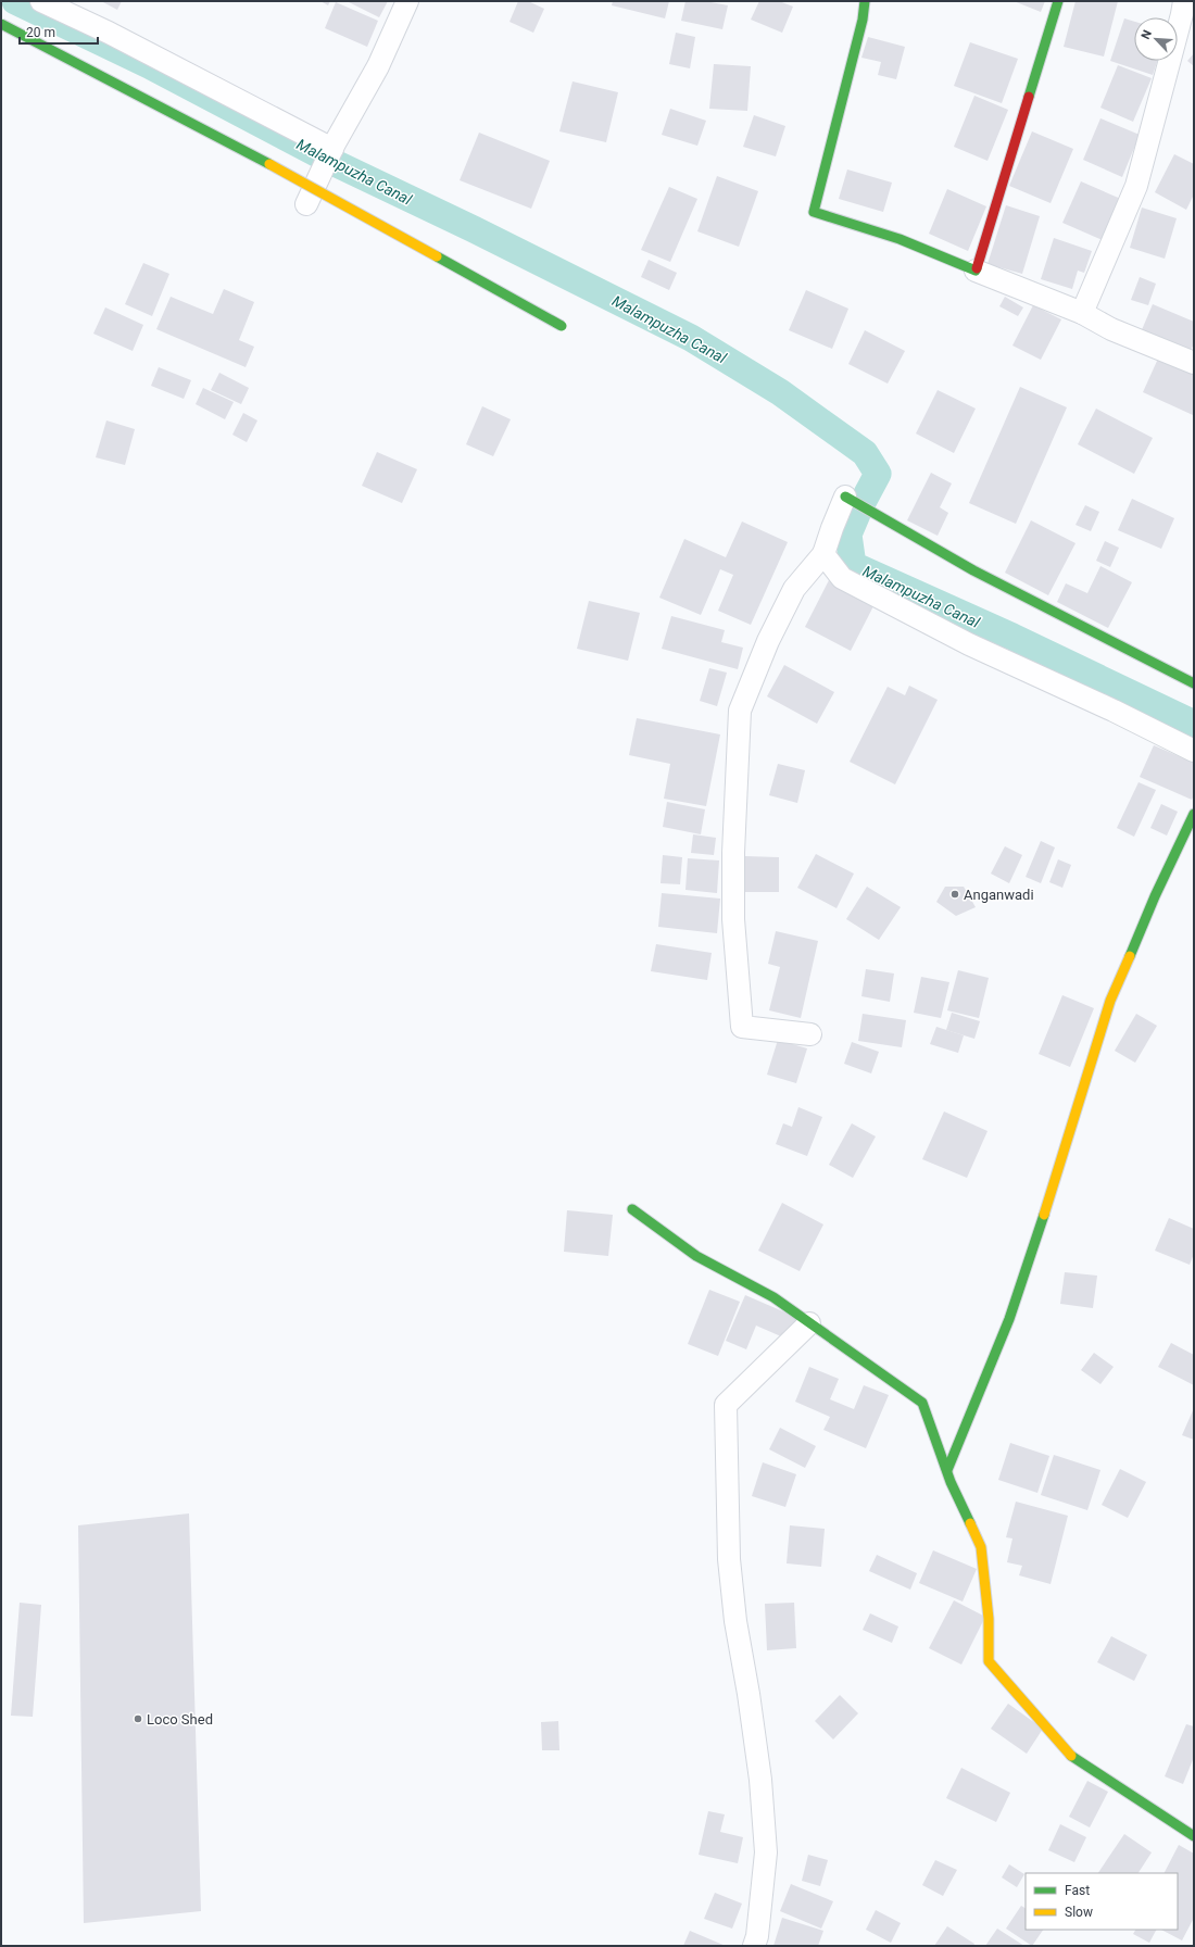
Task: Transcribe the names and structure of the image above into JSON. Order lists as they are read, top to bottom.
{
  "water": ["Malampuzha Canal"],
  "places": ["Anganwadi", "Loco Shed"],
  "legend": ["Fast", "Slow"],
  "scale_bar": "20 m",
  "north": "top left"
}
